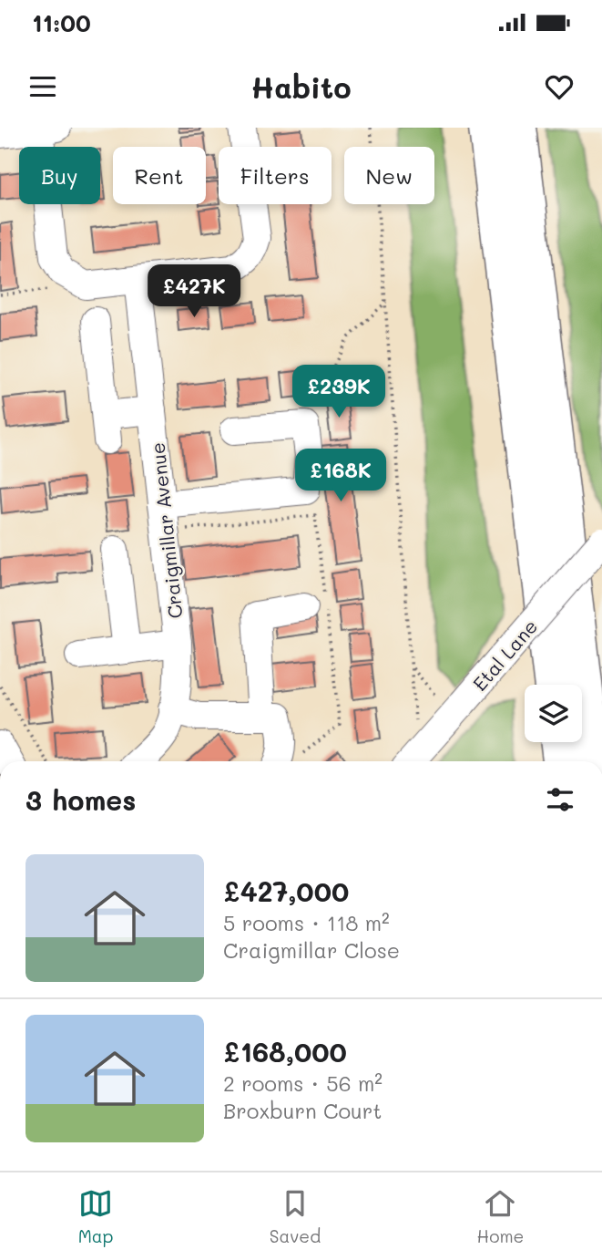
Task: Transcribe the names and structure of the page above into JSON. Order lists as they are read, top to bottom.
{
  "streets": {
    "street": ["Craigmillar Avenue", "Etal Lane"]
  },
  "page": {
    "status": "11:00",
    "header": "Habito",
    "chip": [
      "Buy",
      "Rent",
      "Filters",
      "New"
    ],
    "price": ["£427K", "£239K", "£168K"],
    "heading": "3 homes",
    "list": [
      {
        "name": "£427,000",
        "note": "5 rooms · 118 m² · Craigmillar Close"
      },
      {
        "name": "£168,000",
        "note": "2 rooms · 56 m² · Broxburn Court"
      }
    ],
    "tabs": ["Map", "Saved", "Home"]
  }
}
